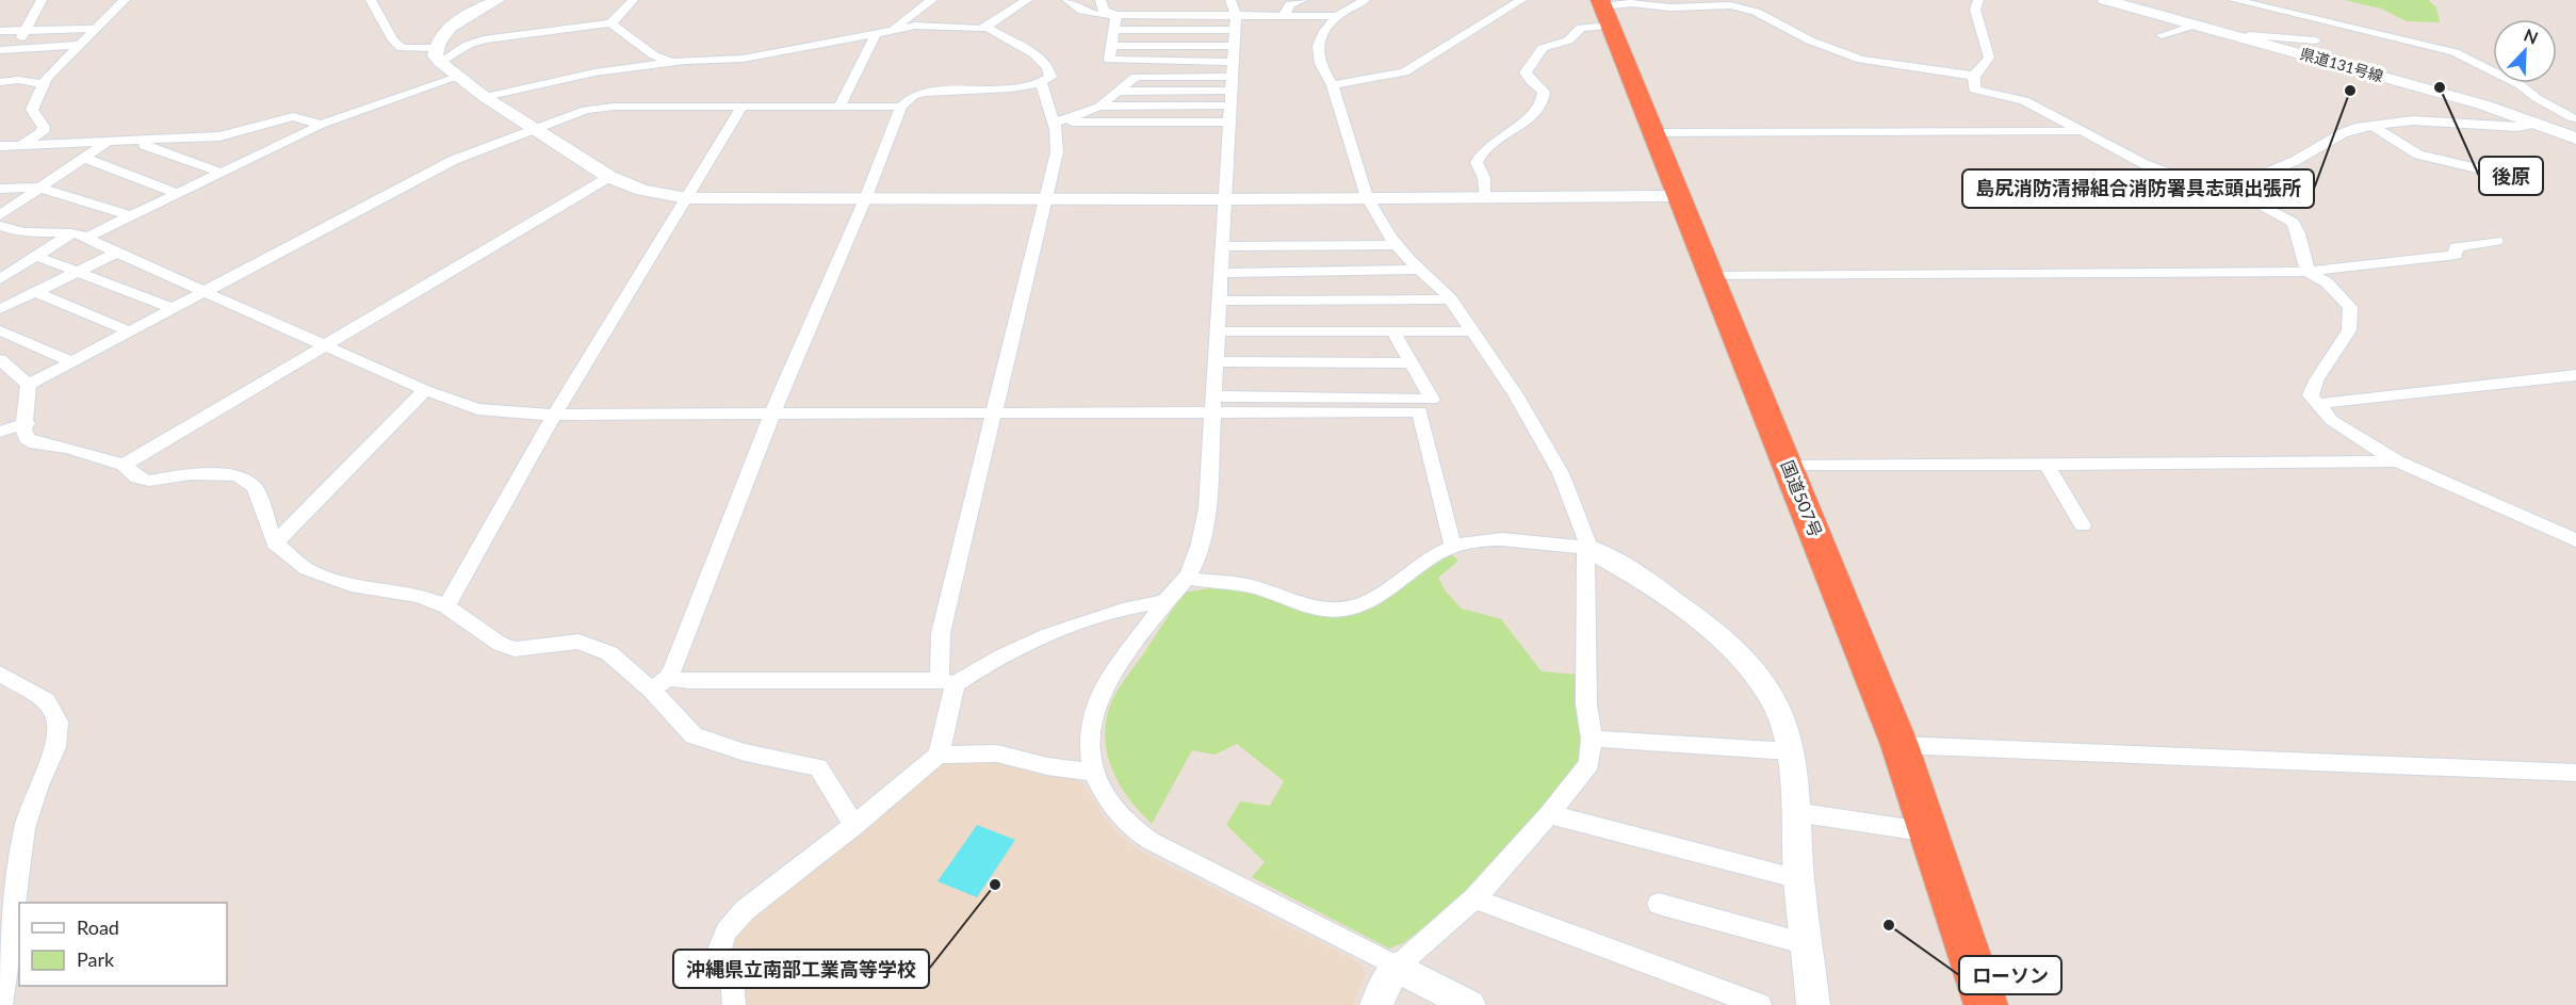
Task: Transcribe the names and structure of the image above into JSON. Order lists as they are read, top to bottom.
{
  "streets": {
    "highway": ["国道507号"],
    "street": ["県道131号線"]
  },
  "places": [
    "後原",
    "島尻消防清掃組合消防署具志頭出張所",
    "沖縄県立南部工業高等学校",
    "ローソン"
  ],
  "legend": ["Road", "Park"],
  "north": "top right"
}
